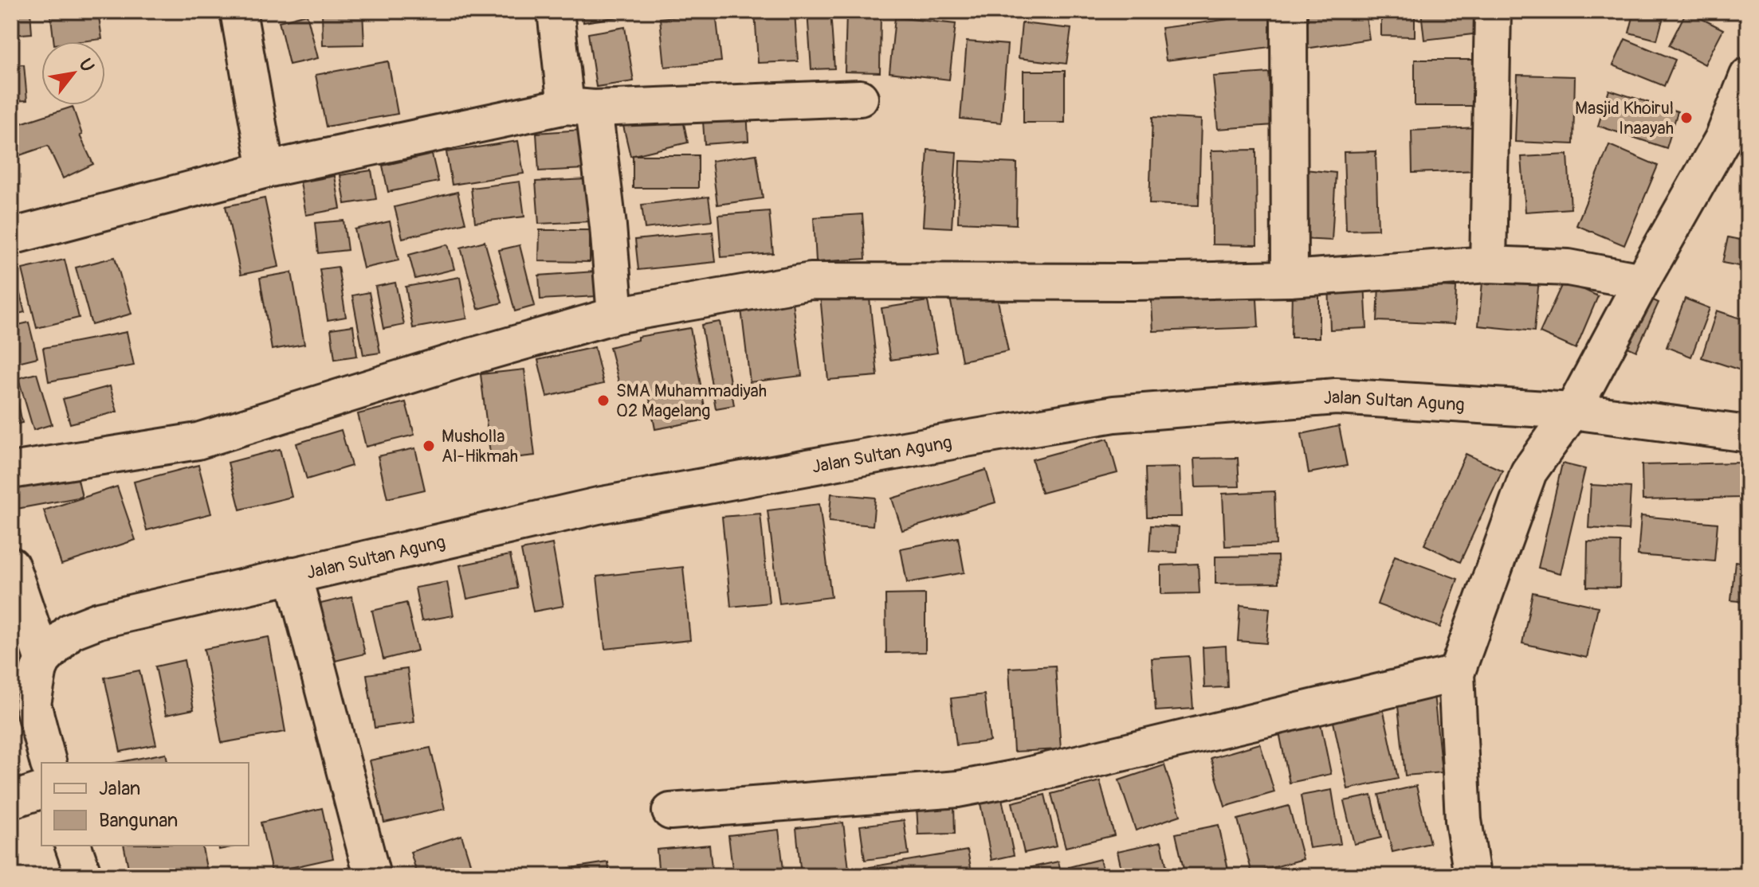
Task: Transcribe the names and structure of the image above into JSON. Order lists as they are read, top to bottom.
{
  "streets": {
    "street": ["Jalan Sultan Agung"]
  },
  "places": ["Masjid Khoirul Inaayah", "SMA Muhammadiyah 02 Magelang", "Musholla Al-Hikmah"],
  "legend": ["Jalan", "Bangunan"],
  "north": "top right"
}
